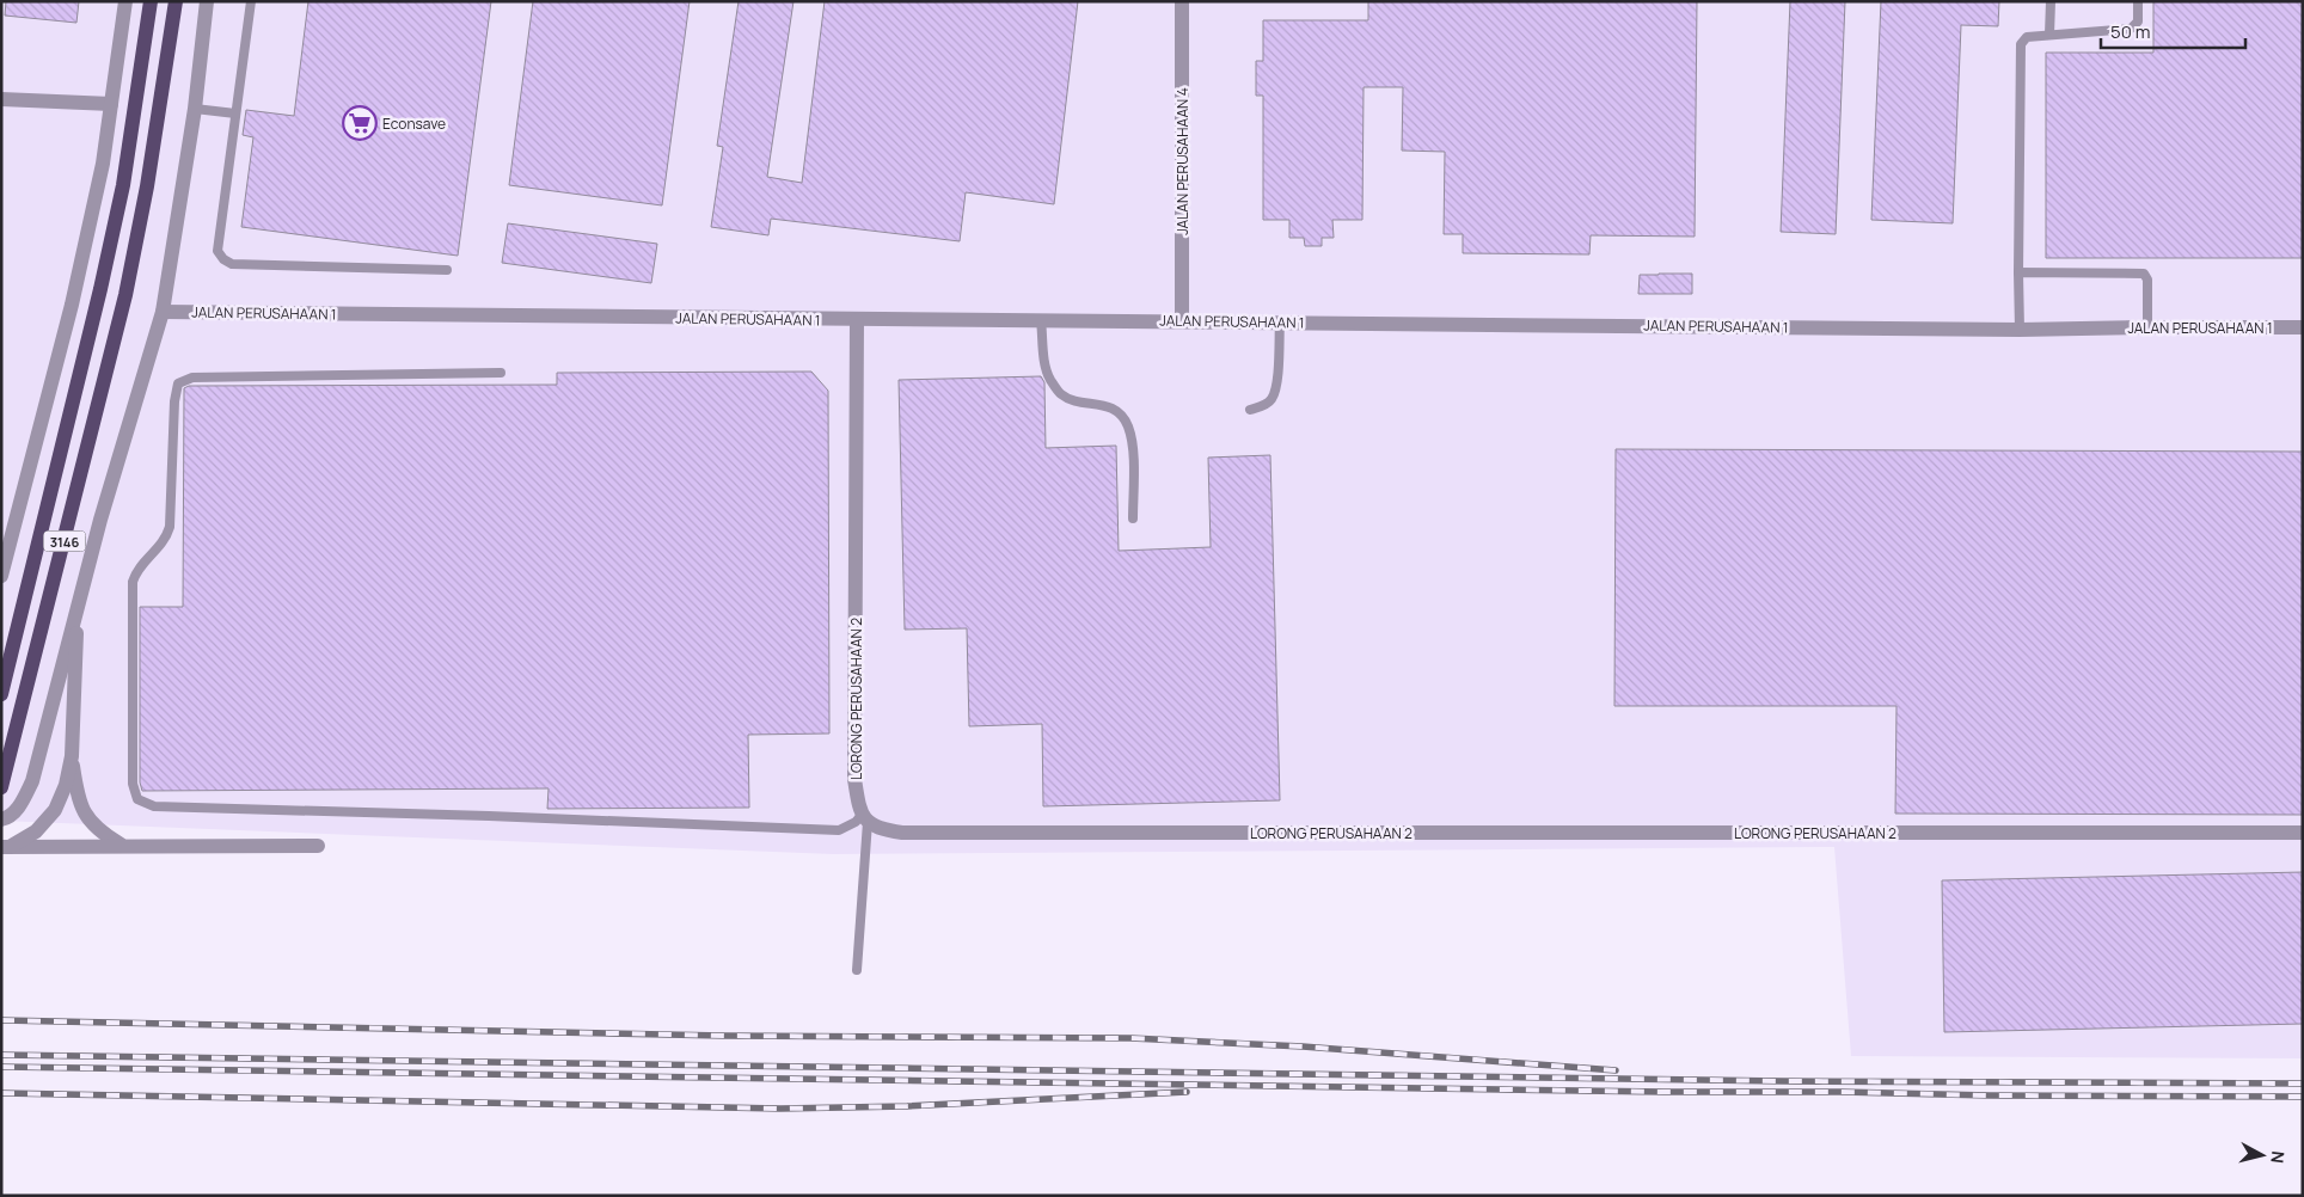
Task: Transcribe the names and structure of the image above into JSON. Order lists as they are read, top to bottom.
{
  "streets": {
    "main road": ["3146"],
    "street": ["JALAN PERUSAHAAN 4", "JALAN PERUSAHAAN 1", "LORONG PERUSAHAAN 2"]
  },
  "crossings": [
    ["JALAN PERUSAHAAN 4", "JALAN PERUSAHAAN 1"],
    ["JALAN PERUSAHAAN 1", "LORONG PERUSAHAAN 2"]
  ],
  "places": {
    "supermarket": ["Econsave"]
  },
  "scale_bar": "50 m",
  "north": "right"
}
